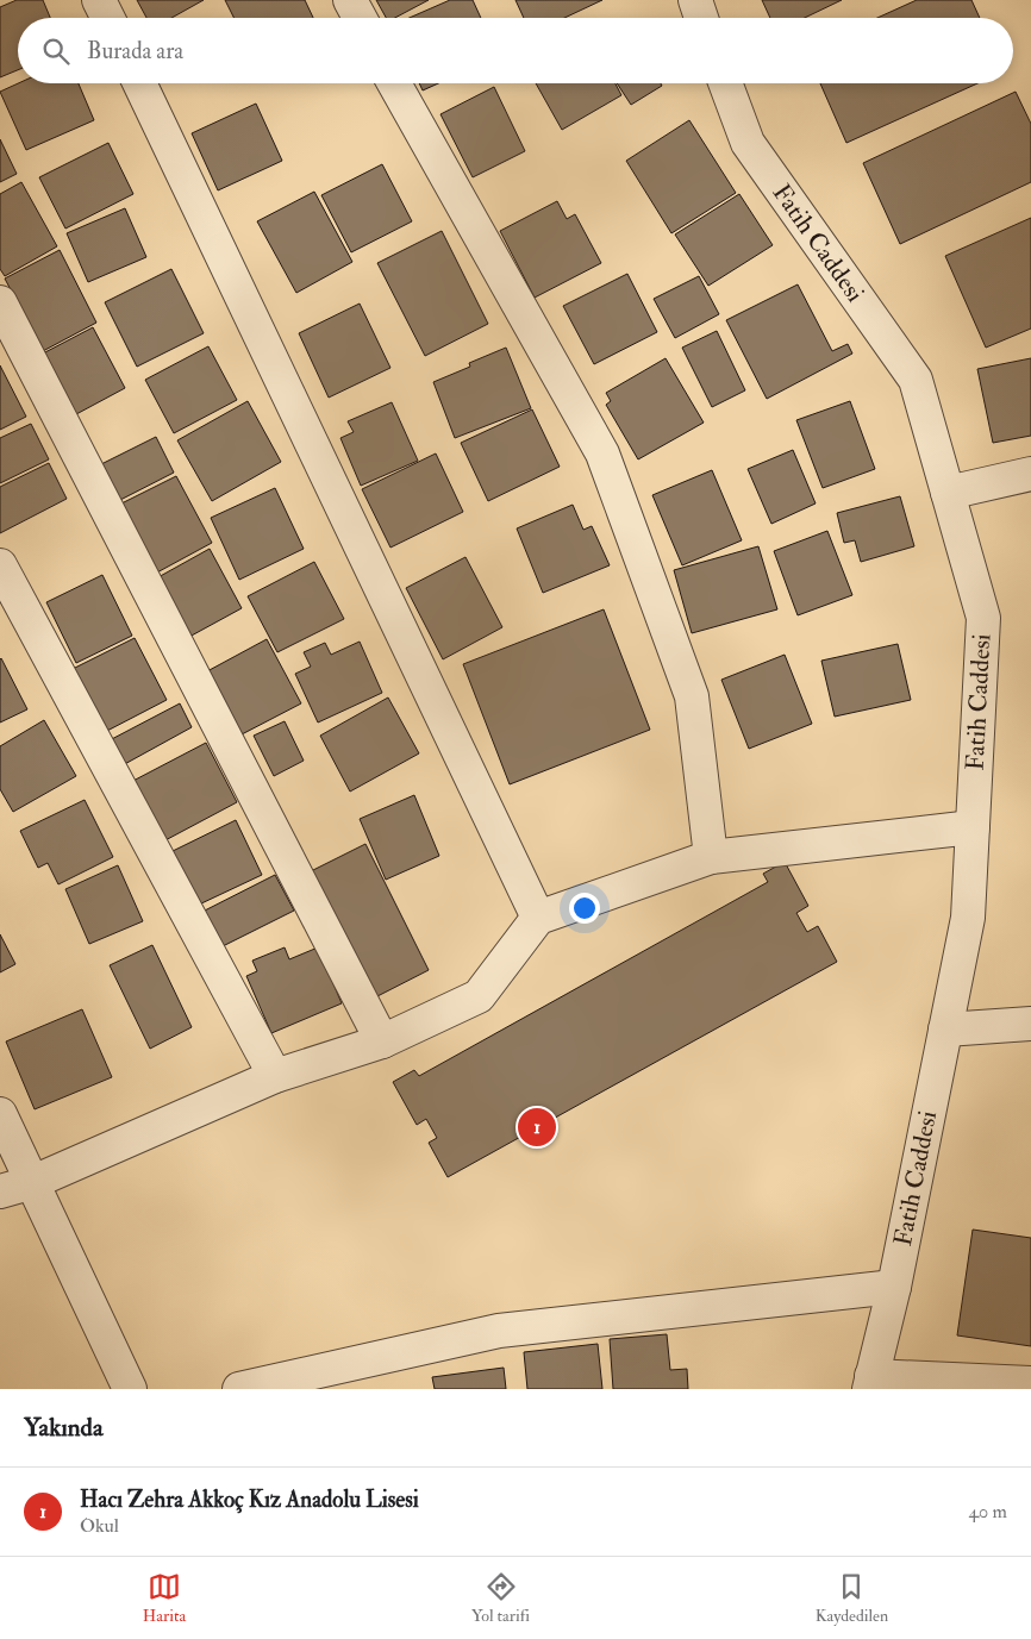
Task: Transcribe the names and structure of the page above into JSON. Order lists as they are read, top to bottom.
{
  "streets": {
    "street": ["Fatih Caddesi"]
  },
  "page": {
    "search": "Burada ara",
    "pins": "1",
    "heading": "Yakında",
    "list": [
      {
        "mark": "1",
        "name": "Hacı Zehra Akkoç Kız Anadolu Lisesi",
        "note": "Okul",
        "value": "40 m"
      }
    ],
    "nav": ["Harita", "Yol tarifi", "Kaydedilen"]
  }
}
